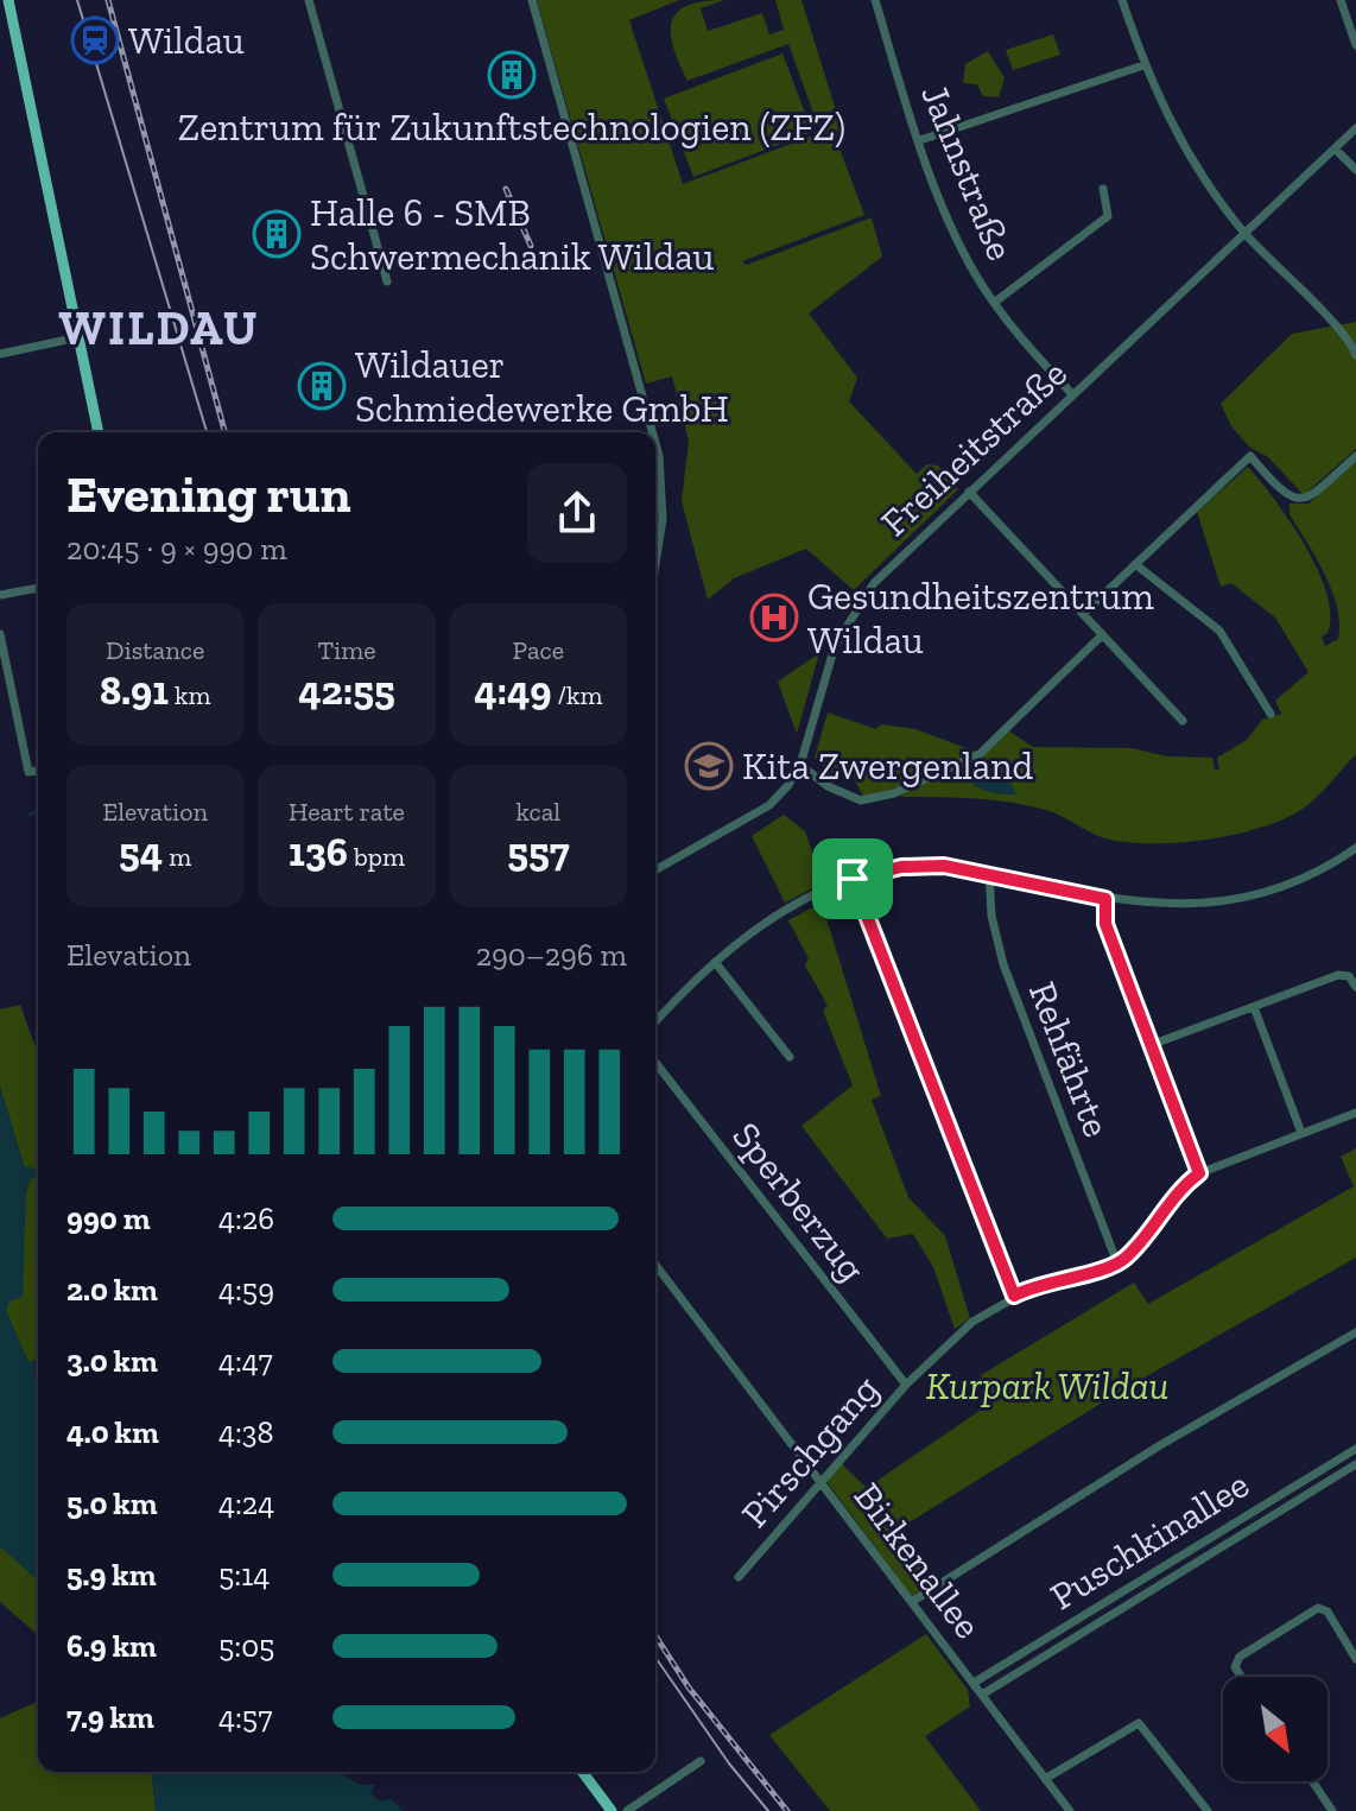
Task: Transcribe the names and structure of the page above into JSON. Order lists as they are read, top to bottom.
{
  "streets": {
    "street": [
      "Jahnstraße",
      "Freiheitstraße",
      "Rehfährte",
      "Sperberzug",
      "Pirschgang",
      "Puschkinallee",
      "Birkenallee"
    ]
  },
  "crossings": [
    ["Jahnstraße", "Freiheitstraße"],
    ["Rehfährte", "Pirschgang"],
    ["Sperberzug", "Pirschgang"],
    ["Pirschgang", "Birkenallee"],
    ["Puschkinallee", "Birkenallee"]
  ],
  "districts": ["WILDAU"],
  "parks": ["Kurpark Wildau"],
  "places": {
    "station": ["Wildau"],
    "building": ["Zentrum für Zukunftstechnologien (ZFZ)", "Halle 6 - SMB Schwermechanik Wildau", "Wildauer Schmiedewerke GmbH"],
    "hospital": ["Gesundheitszentrum Wildau"],
    "school or university": ["Kita Zwergenland"]
  },
  "north": "bottom right",
  "page": {
    "heading": ["Evening run", "20:45 · 9 × 990 m"],
    "stats": [
      ["Distance", "8.91 km"],
      ["Time", "42:55"],
      ["Pace", "4:49 /km"],
      ["Elevation", "54 m"],
      ["Heart rate", "136 bpm"],
      ["kcal", "557"]
    ],
    "chart": ["Elevation", "290–296 m"],
    "list": [
      {
        "name": "990 m",
        "note": "4:26"
      },
      {
        "name": "2.0 km",
        "note": "4:59"
      },
      {
        "name": "3.0 km",
        "note": "4:47"
      },
      {
        "name": "4.0 km",
        "note": "4:38"
      },
      {
        "name": "5.0 km",
        "note": "4:24"
      },
      {
        "name": "5.9 km",
        "note": "5:14"
      },
      {
        "name": "6.9 km",
        "note": "5:05"
      },
      {
        "name": "7.9 km",
        "note": "4:57"
      }
    ]
  }
}
